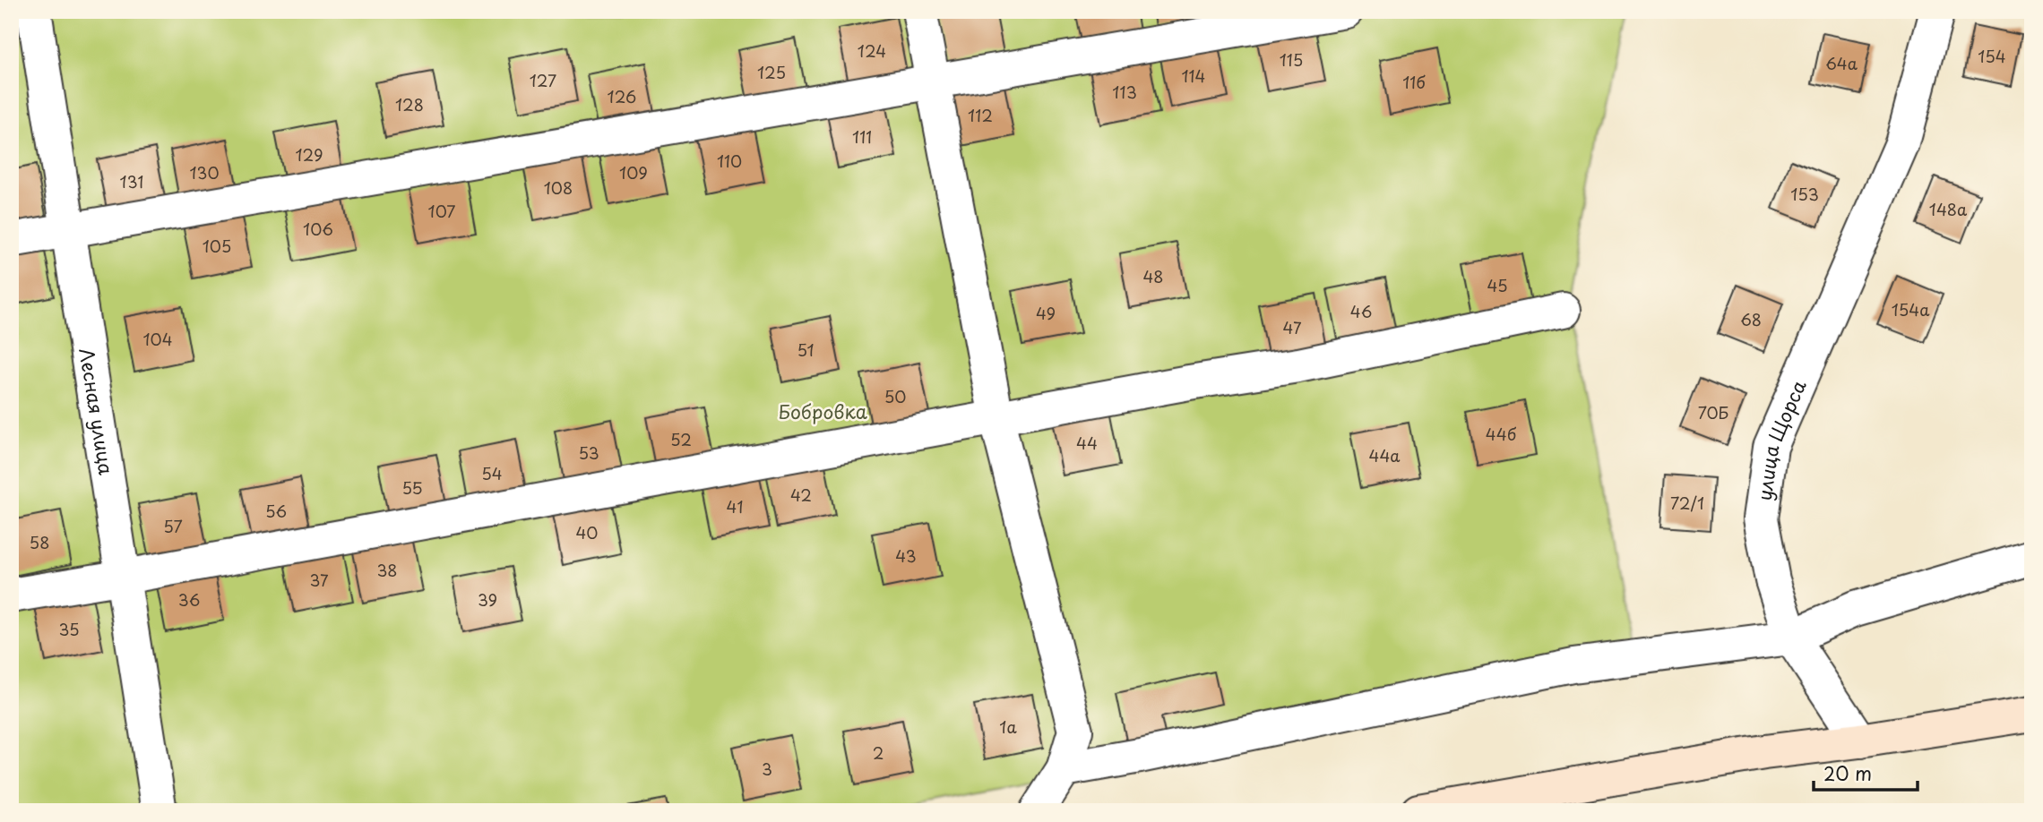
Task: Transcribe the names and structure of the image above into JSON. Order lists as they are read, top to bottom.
{
  "streets": {
    "street": ["Лесная улица", "улица Щорса"]
  },
  "parks": ["Бобровка"],
  "house_numbers": [
    "124",
    "154",
    "115",
    "64а",
    "125",
    "114",
    "127",
    "11б",
    "113",
    "126",
    "128",
    "112",
    "111",
    "129",
    "110",
    "130",
    "109",
    "131",
    "108",
    "153",
    "148а",
    "107",
    "106",
    "105",
    "48",
    "45",
    "154а",
    "46",
    "49",
    "68",
    "47",
    "104",
    "51",
    "50",
    "70Б",
    "44б",
    "52",
    "44",
    "53",
    "44а",
    "54",
    "55",
    "42",
    "72/1",
    "41",
    "56",
    "57",
    "40",
    "58",
    "43",
    "38",
    "37",
    "36",
    "39",
    "35",
    "1а",
    "2",
    "3"
  ],
  "scale_bar": "20 m"
}
